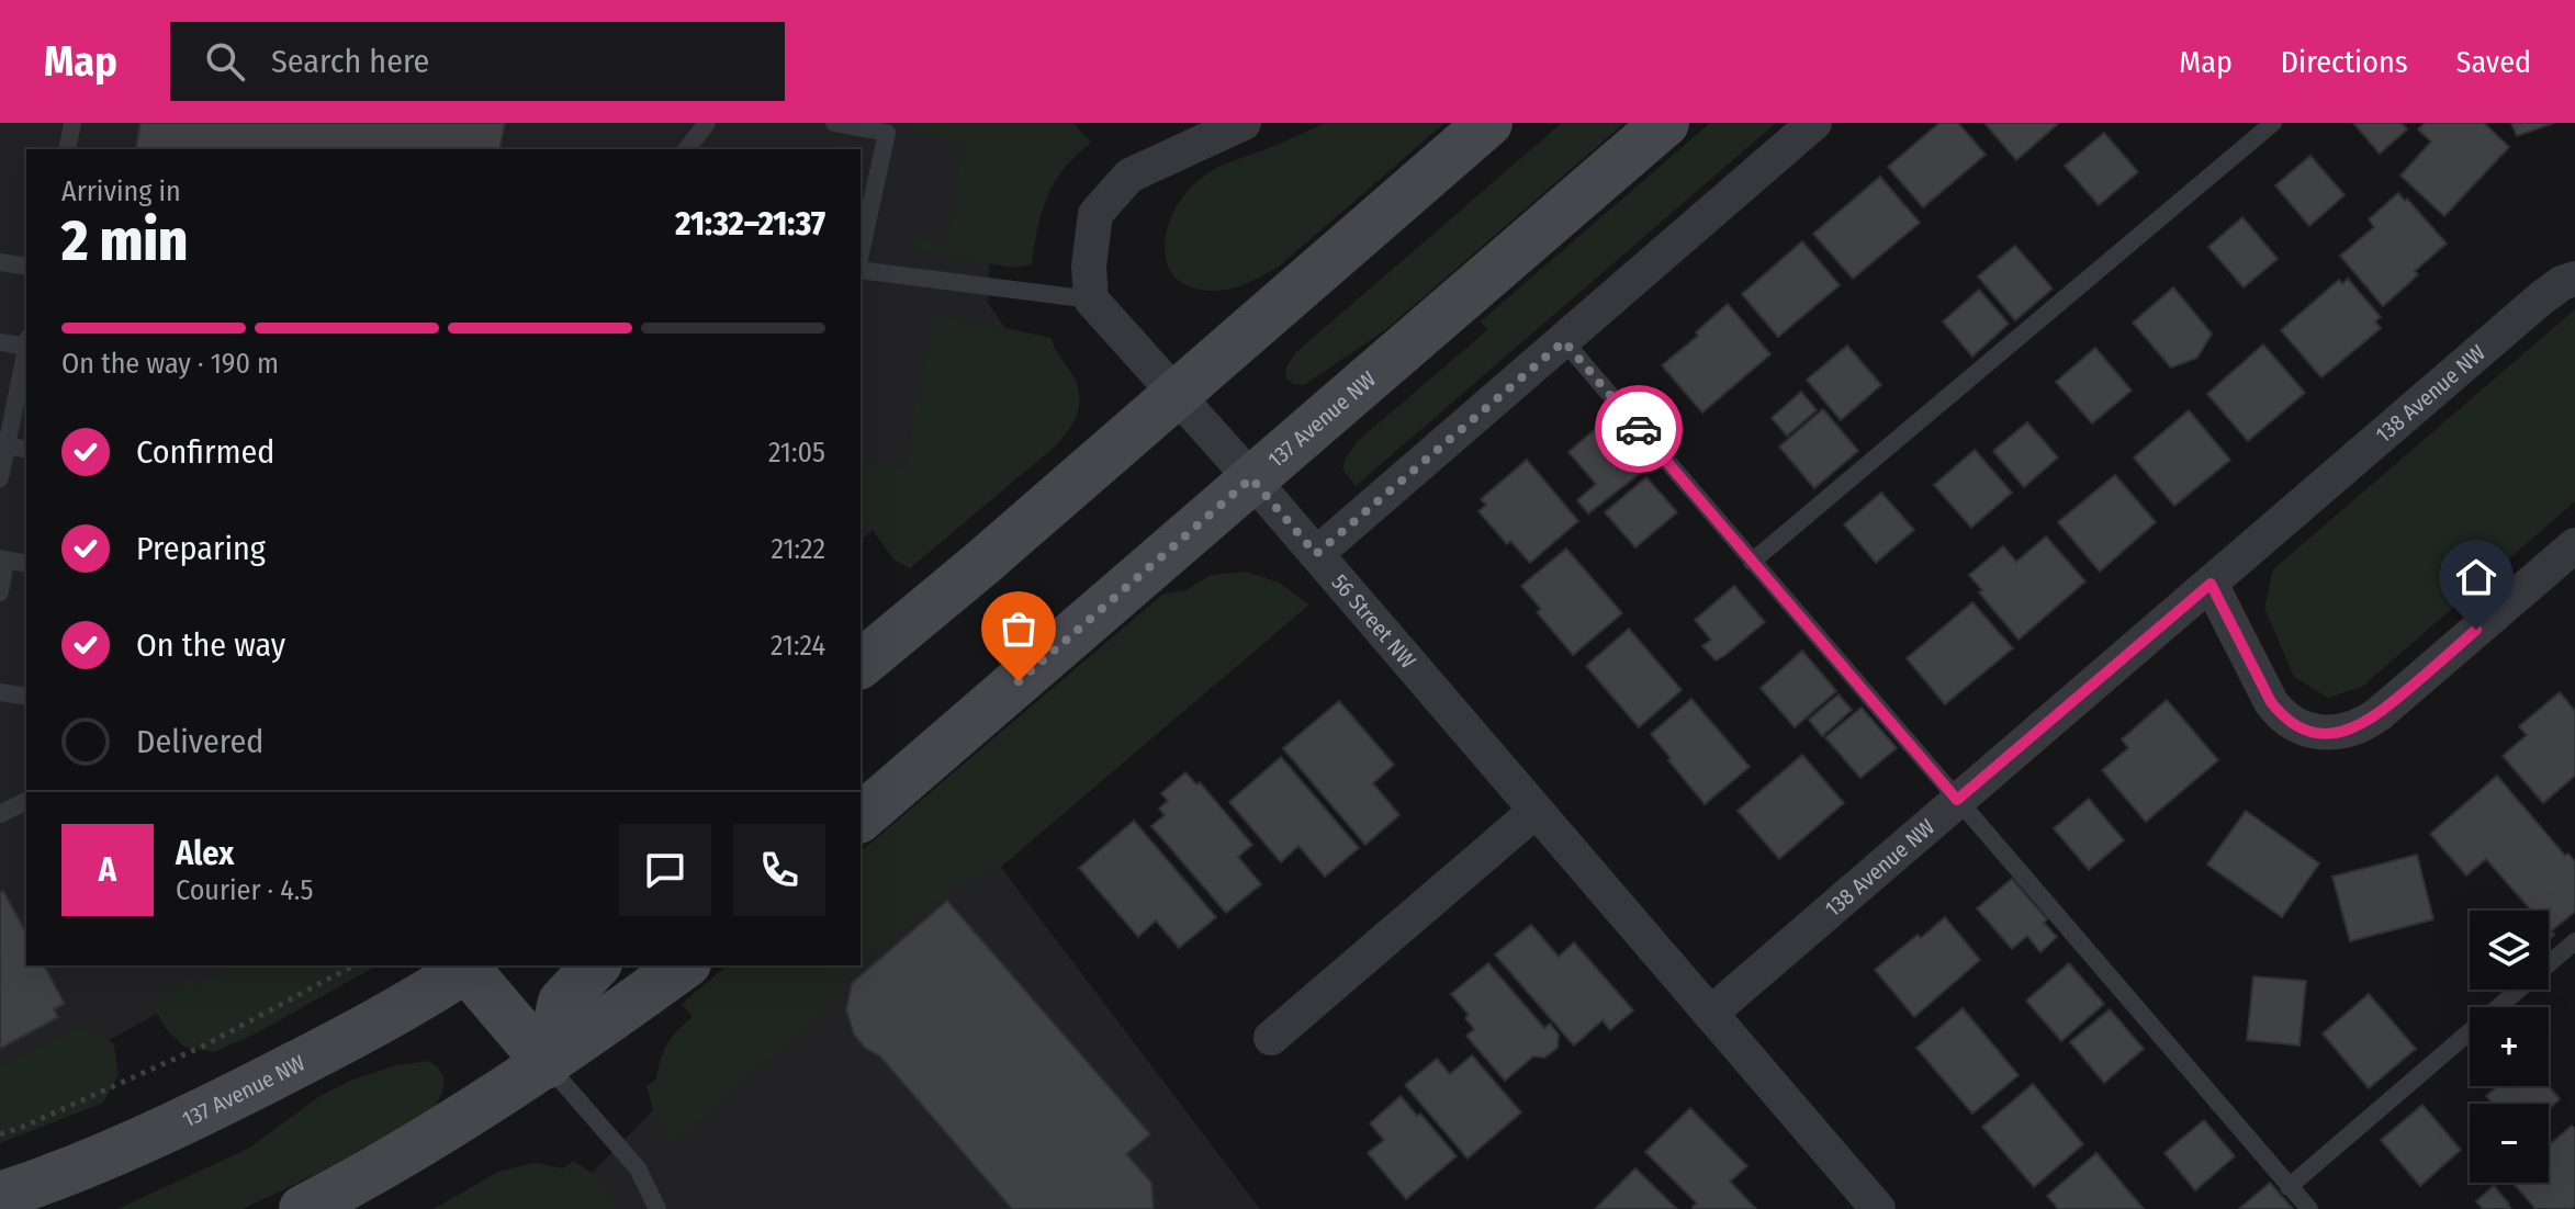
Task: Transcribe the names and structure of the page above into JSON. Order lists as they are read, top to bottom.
{
  "streets": {
    "main road": ["137 Avenue NW"],
    "street": ["138 Avenue NW", "56 Street NW"]
  },
  "crossings": [
    ["138 Avenue NW", "56 Street NW"],
    ["137 Avenue NW", "56 Street NW"]
  ],
  "page": {
    "header": "Map",
    "search": "Search here",
    "nav": ["Map", "Directions", "Saved"],
    "heading": ["2 min", "Arriving in", "21:32–21:37"],
    "panel": ["Alex", "Courier · 4.5"],
    "bar": "On the way · 190 m",
    "list": [
      ["Confirmed", "21:05"],
      ["Preparing", "21:22"],
      ["On the way", "21:24"],
      "Delivered"
    ],
    "round": "A",
    "map_buttons": ["+", "−"]
  }
}
